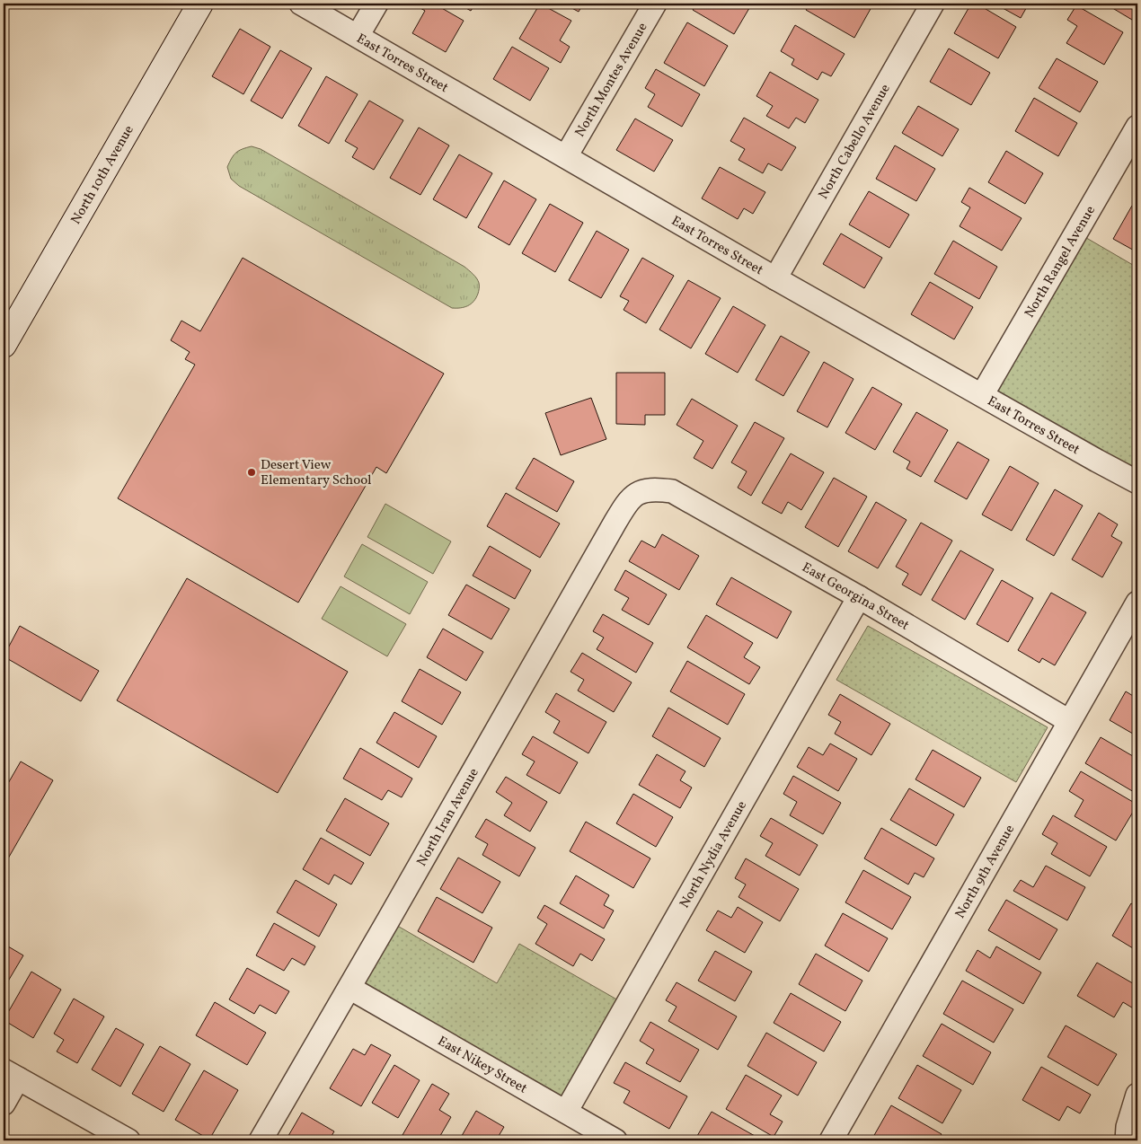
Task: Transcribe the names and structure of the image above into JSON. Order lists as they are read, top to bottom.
{
  "streets": {
    "main road": ["North 10th Avenue"],
    "street": [
      "East Torres Street",
      "North Montes Avenue",
      "North Cabello Avenue",
      "North Rangel Avenue",
      "East Georgina Street",
      "North Iran Avenue",
      "North Nydia Avenue",
      "North 9th Avenue",
      "East Nikey Street"
    ]
  },
  "crossings": [
    ["East Torres Street", "North Montes Avenue"],
    ["East Torres Street", "North Cabello Avenue"],
    ["East Torres Street", "North Rangel Avenue"],
    ["East Georgina Street", "North Iran Avenue"],
    ["East Georgina Street", "North Nydia Avenue"],
    ["East Georgina Street", "North 9th Avenue"],
    ["North Iran Avenue", "East Nikey Street"],
    ["North Nydia Avenue", "East Nikey Street"]
  ],
  "places": ["Desert View Elementary School"]
}
